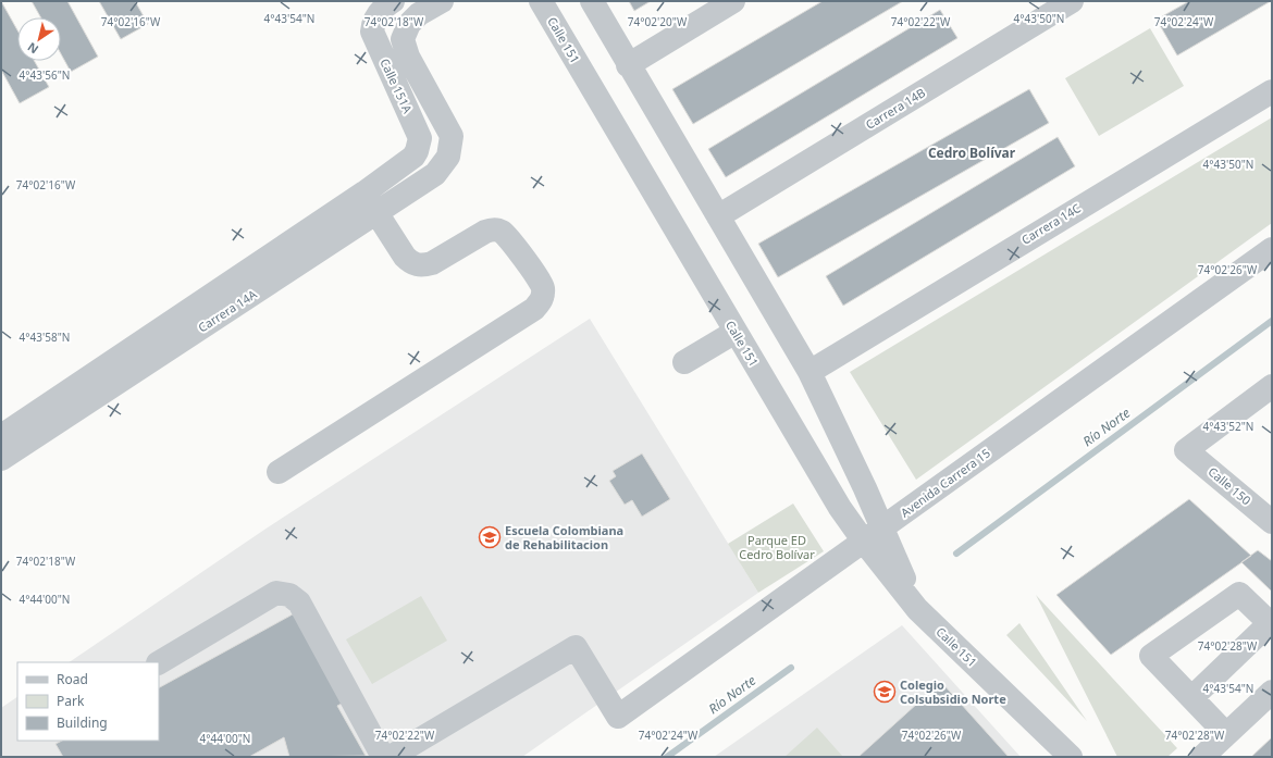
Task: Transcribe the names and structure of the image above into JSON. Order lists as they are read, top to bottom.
{
  "streets": {
    "street": [
      "Calle 151",
      "Calle 151A",
      "Carrera 14B",
      "Carrera 14C",
      "Carrera 14A",
      "Avenida Carrera 15",
      "Calle 150"
    ]
  },
  "crossings": [
    ["Calle 151", "Carrera 14B"],
    ["Calle 151", "Carrera 14C"],
    ["Calle 151", "Avenida Carrera 15"],
    ["Calle 151A", "Carrera 14A"]
  ],
  "districts": ["Cedro Bolívar"],
  "water": ["Río Norte"],
  "parks": ["Parque ED Cedro Bolívar"],
  "places": {
    "school or university": ["Escuela Colombiana de Rehabilitacion", "Colegio Colsubsidio Norte"]
  },
  "legend": ["Road", "Park", "Building"],
  "north": "bottom left",
  "coordinates": [
    "4°43'54\"N",
    "4°43'50\"N",
    "74°02'16\"W",
    "74°02'18\"W",
    "74°02'20\"W",
    "74°02'22\"W",
    "74°02'24\"W",
    "4°43'56\"N",
    "74°02'26\"W",
    "4°43'58\"N",
    "4°43'52\"N",
    "4°44'00\"N",
    "74°02'28\"W"
  ]
}
